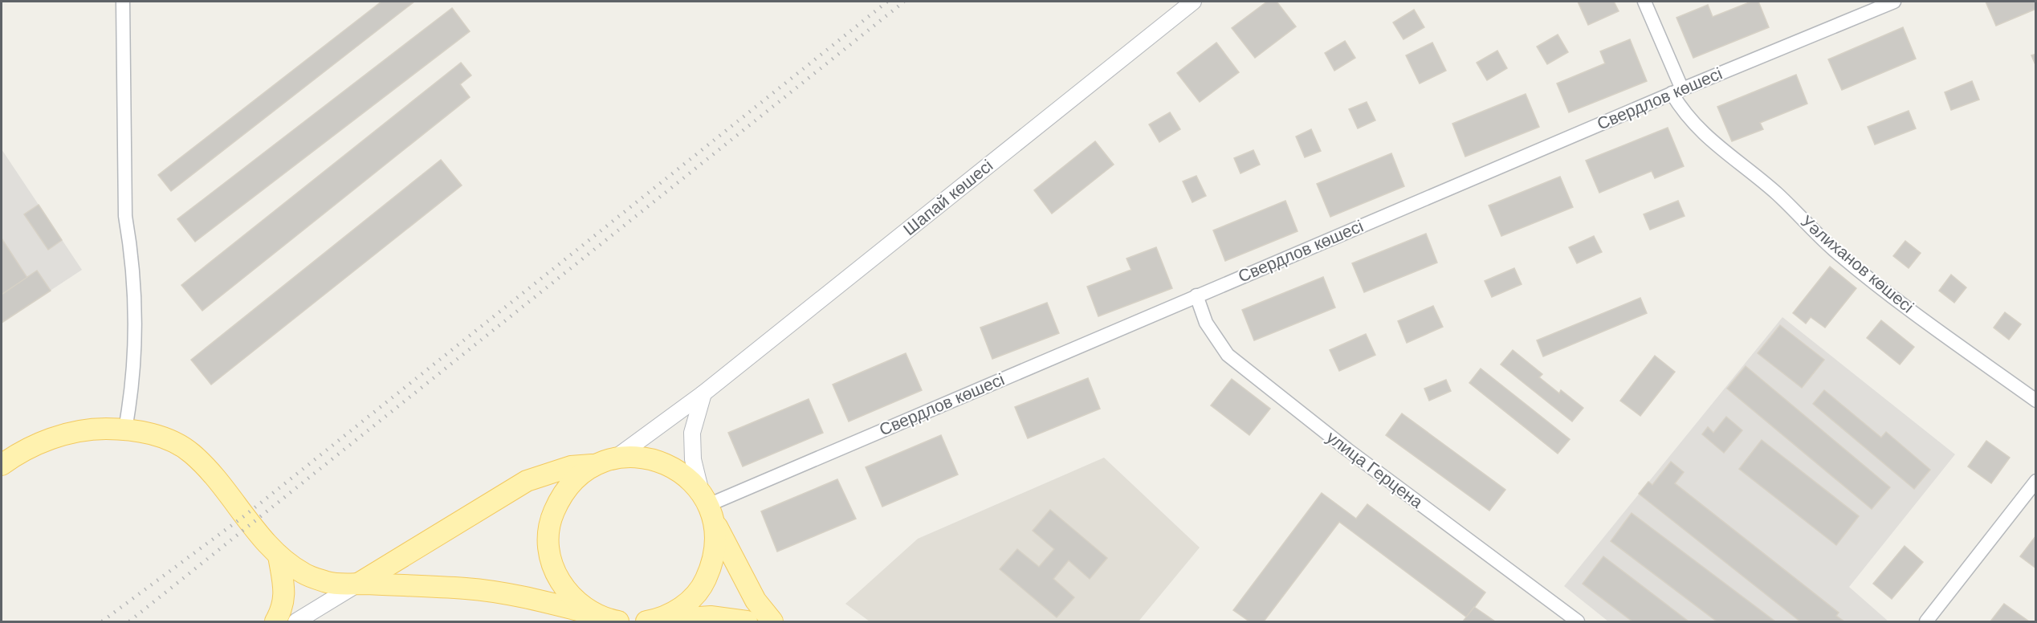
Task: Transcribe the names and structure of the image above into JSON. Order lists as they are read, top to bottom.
{
  "streets": {
    "street": [
      "Свердлов көшесі",
      "Шапай көшесі",
      "Уәлиханов көшесі",
      "улица Герцена"
    ]
  },
  "crossings": [
    ["Свердлов көшесі", "Уәлиханов көшесі"],
    ["Свердлов көшесі", "улица Герцена"]
  ]
}
